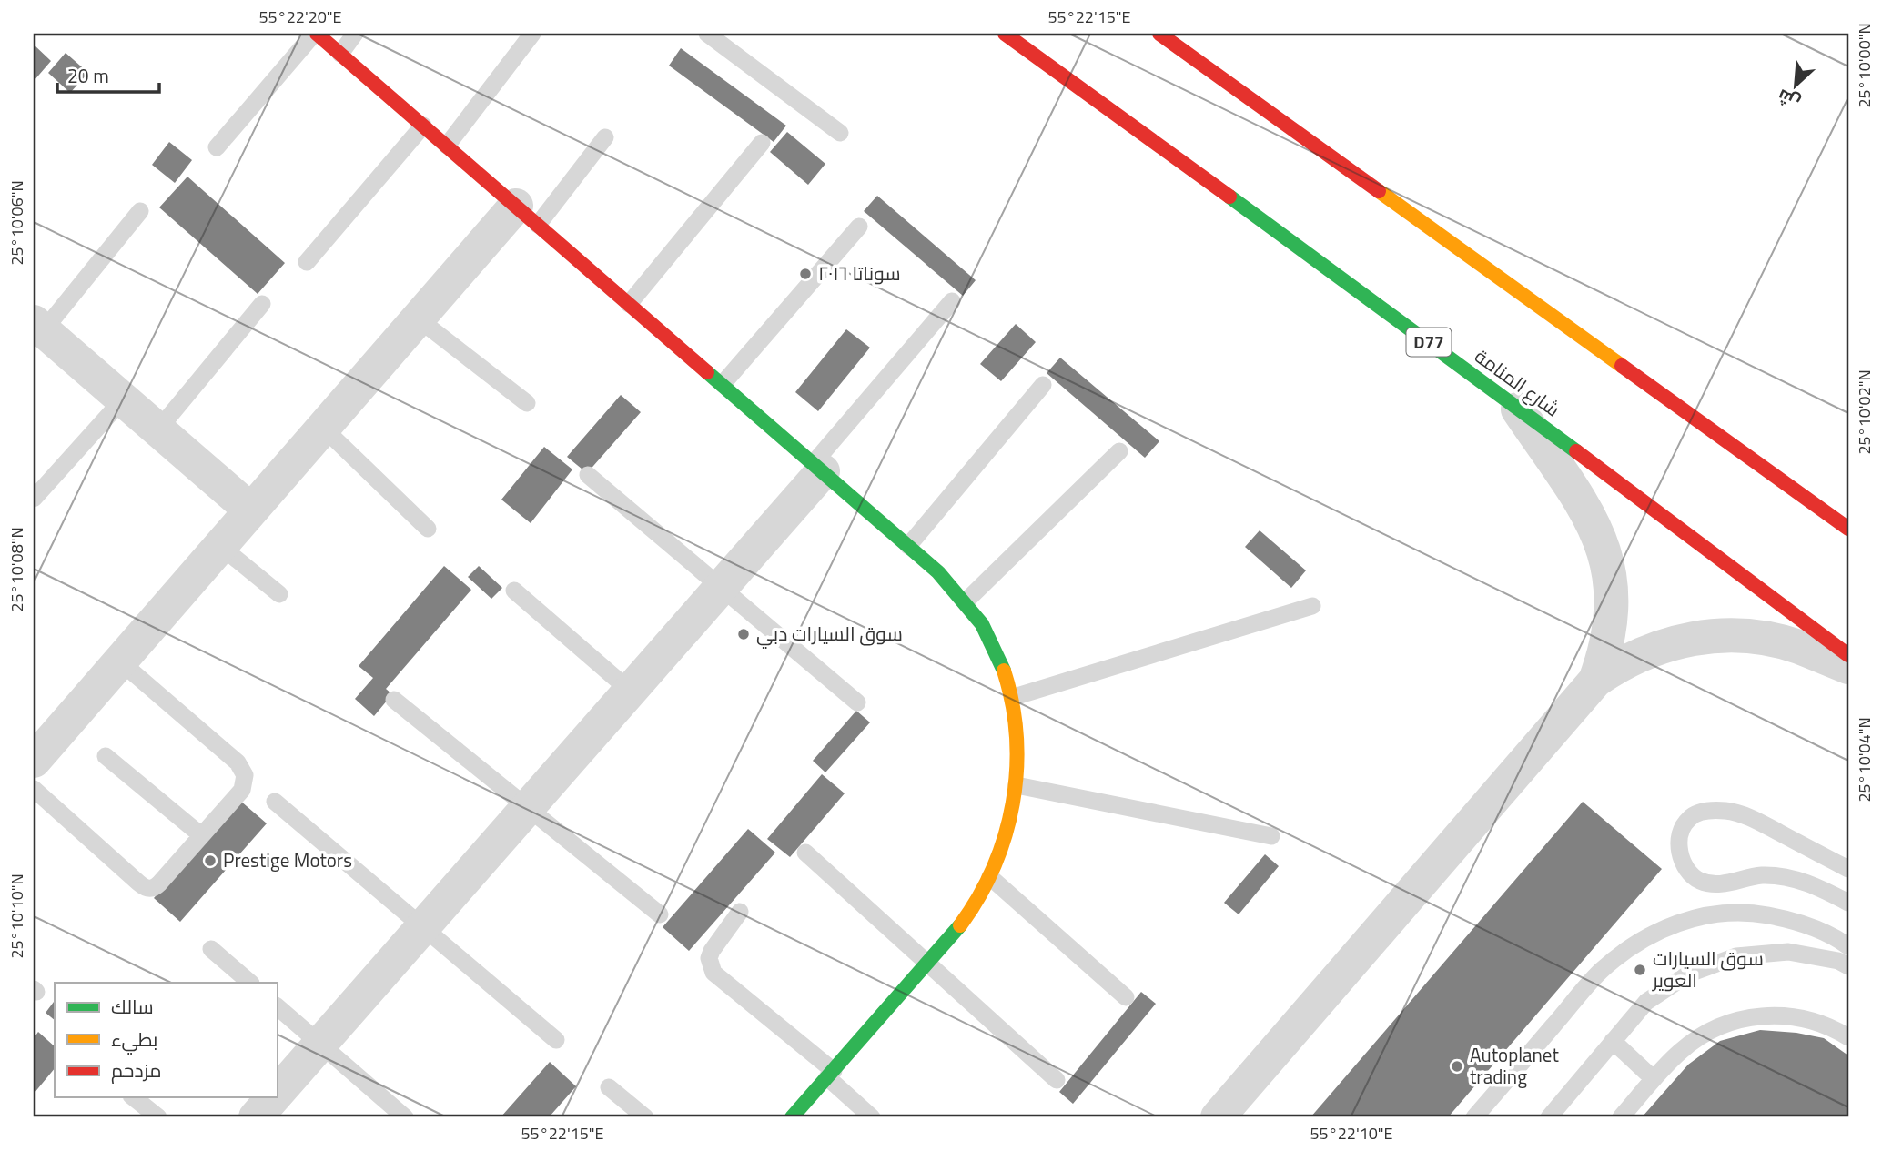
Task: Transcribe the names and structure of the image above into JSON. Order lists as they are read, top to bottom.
{
  "streets": {
    "main road": ["D77", "شارع المنامة"]
  },
  "places": [
    "سوناتا ٢٠١٦",
    "سوق السيارات دبي",
    "Prestige Motors",
    "سوق السيارات العوير",
    "Autoplanet trading"
  ],
  "legend": ["سالك", "بطيء", "مزدحم"],
  "scale_bar": "20 m",
  "north": "bottom left",
  "coordinates": [
    "55°22'20\"E",
    "55°22'15\"E",
    "25°10'00\"N",
    "25°10'06\"N",
    "25°10'02\"N",
    "25°10'08\"N",
    "25°10'04\"N",
    "25°10'10\"N",
    "55°22'10\"E"
  ]
}
